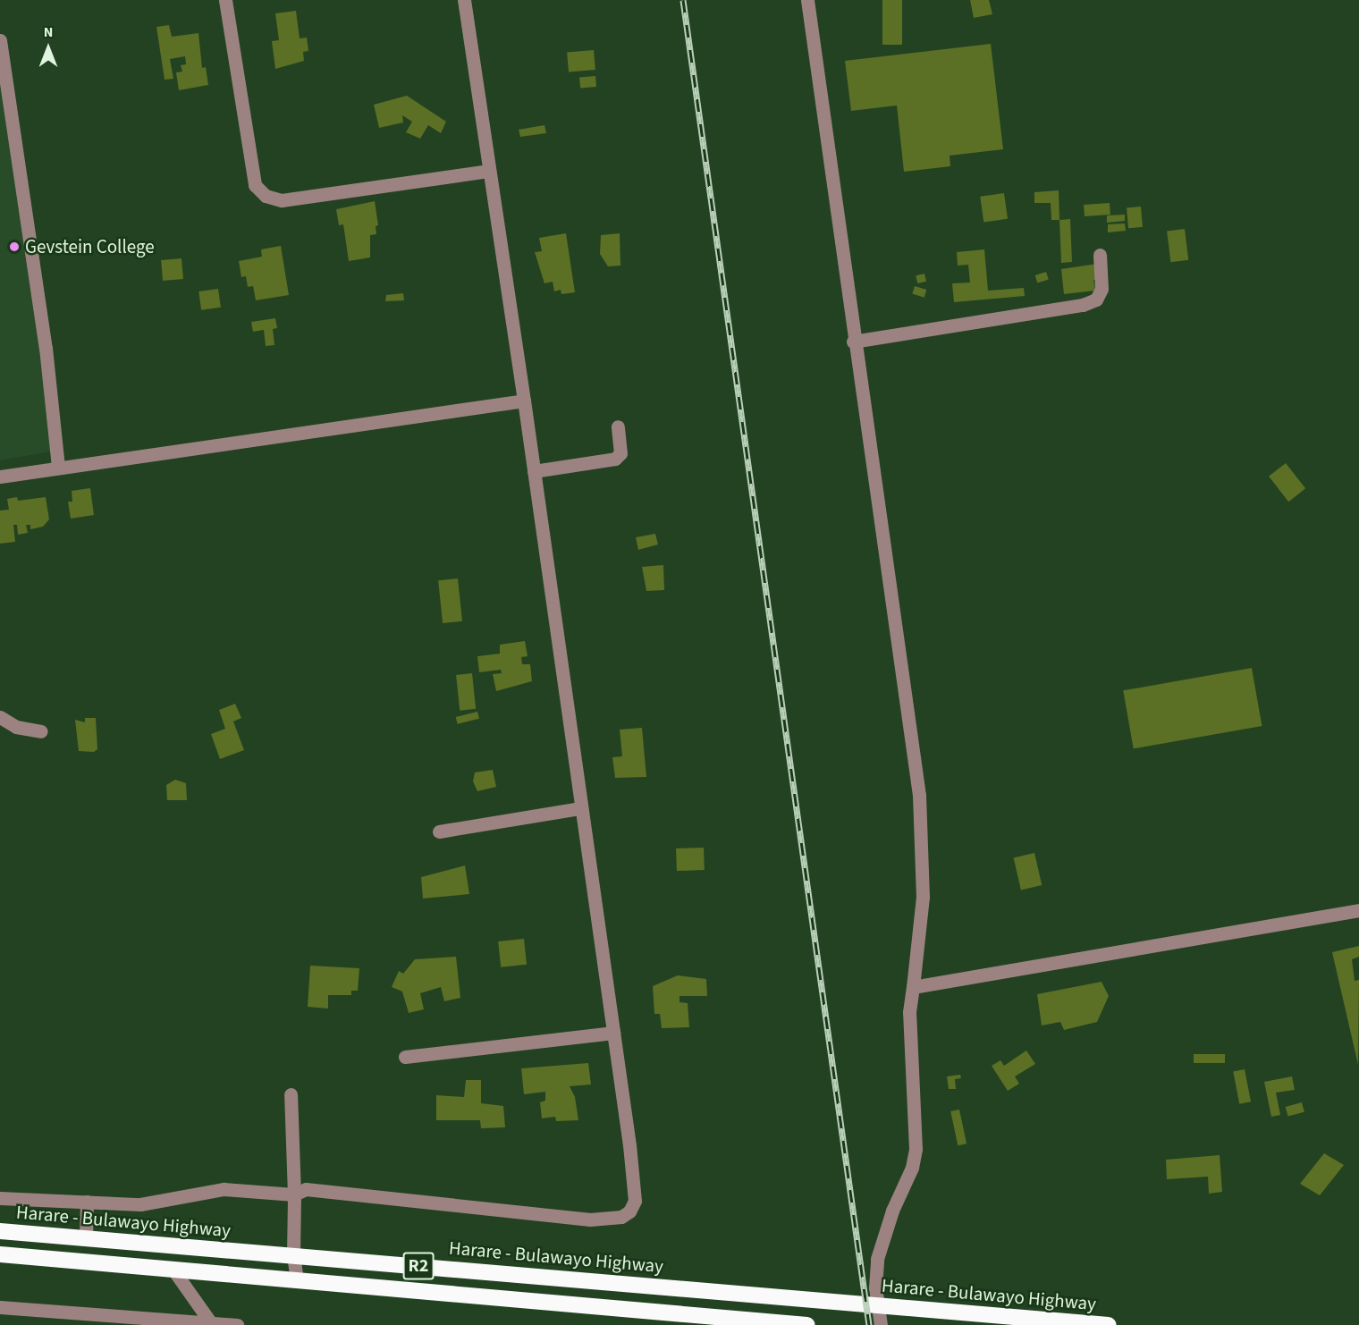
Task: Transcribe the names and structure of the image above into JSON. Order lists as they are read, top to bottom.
{
  "streets": {
    "highway": ["Harare - Bulawayo Highway", "R2"]
  },
  "places": ["Gevstein College"],
  "north": "top"
}
